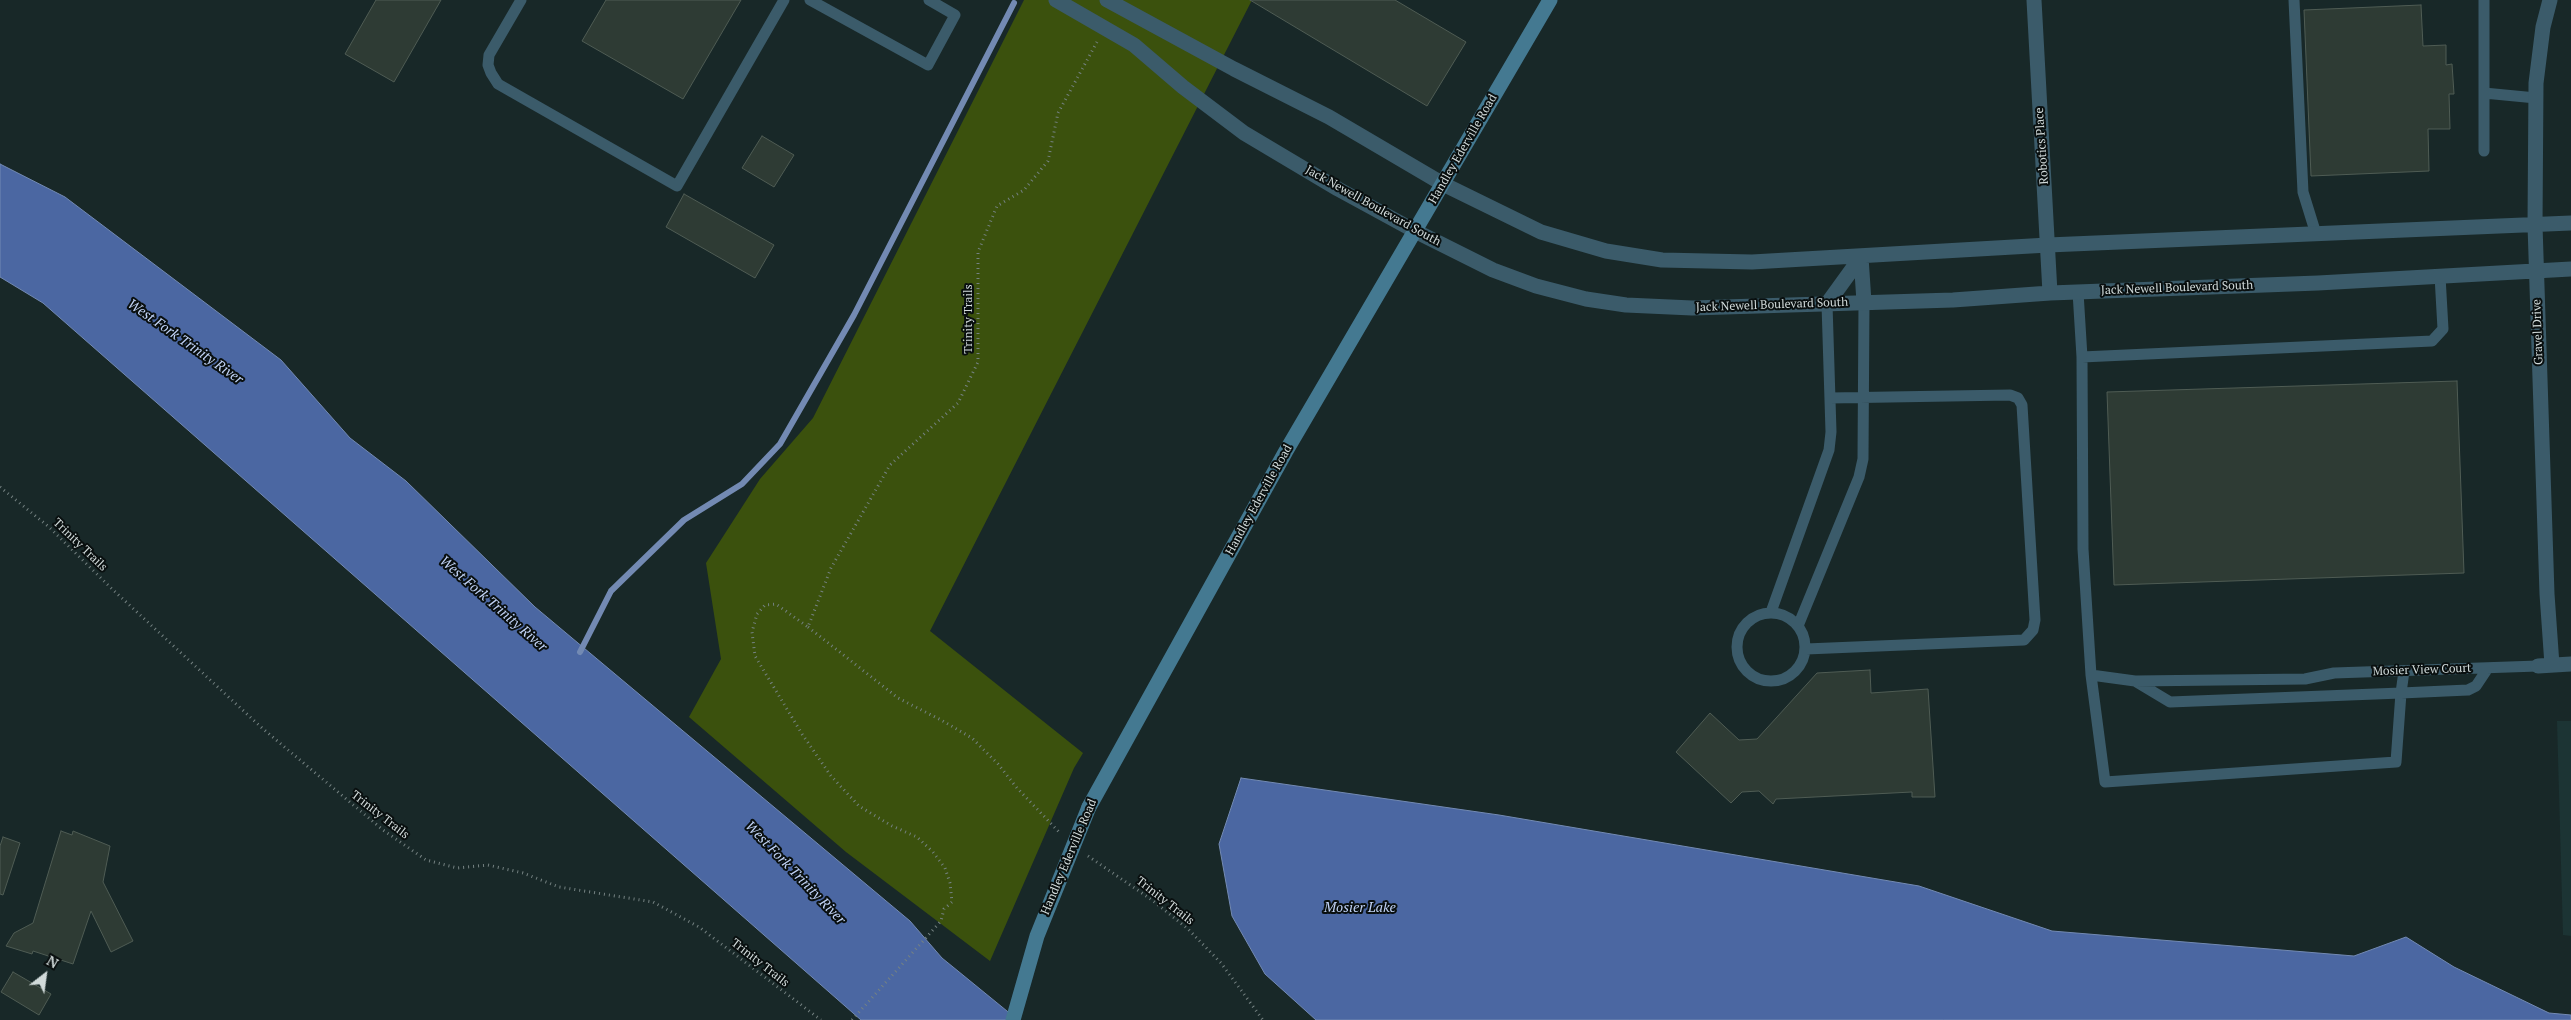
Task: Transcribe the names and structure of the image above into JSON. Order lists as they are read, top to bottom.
{
  "streets": {
    "main road": ["Handley Ederville Road"],
    "street": [
      "Robotics Place",
      "Jack Newell Boulevard South",
      "Gravel Drive",
      "Mosier View Court"
    ],
    "path": ["Trinity Trails"]
  },
  "crossings": [
    ["Robotics Place", "Jack Newell Boulevard South"],
    ["Handley Ederville Road", "Jack Newell Boulevard South"],
    ["Jack Newell Boulevard South", "Trinity Trails"],
    ["Jack Newell Boulevard South", "Gravel Drive"],
    ["Gravel Drive", "Mosier View Court"]
  ],
  "water": ["West Fork Trinity River", "Mosier Lake"],
  "north": "top right"
}
